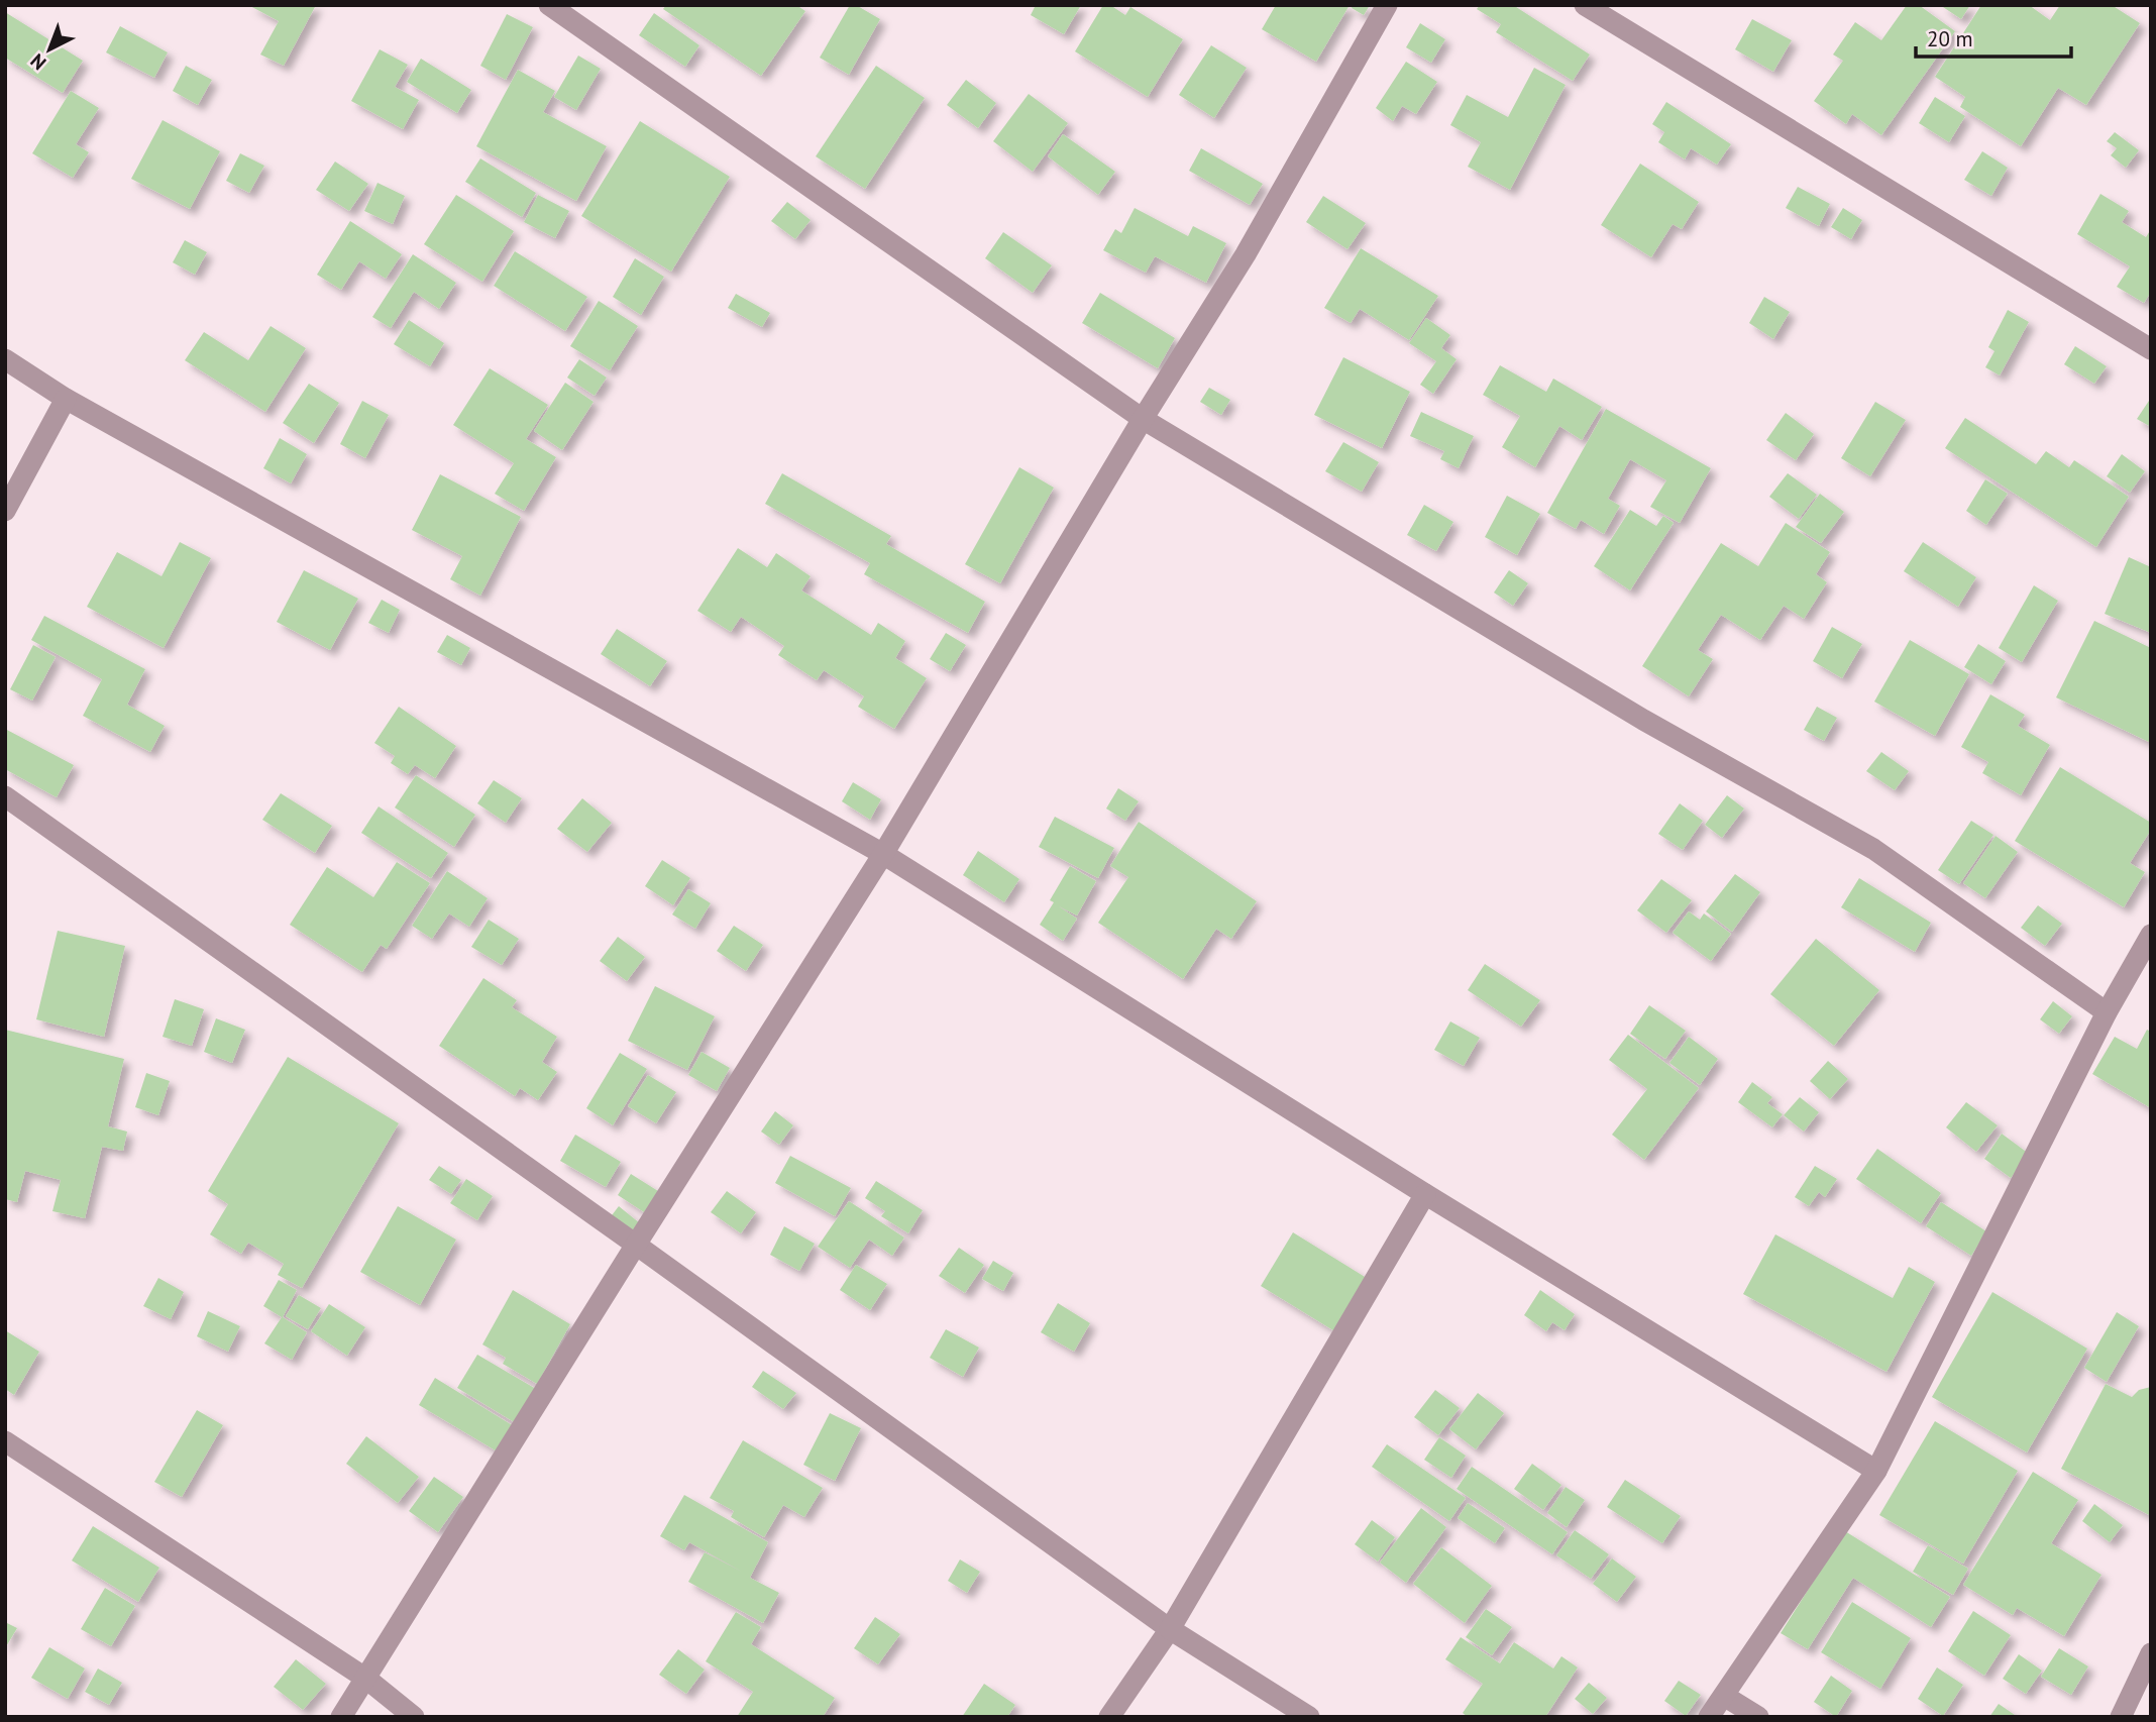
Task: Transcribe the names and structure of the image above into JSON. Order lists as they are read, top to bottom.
{
  "scale_bar": "20 m",
  "north": "bottom left"
}
